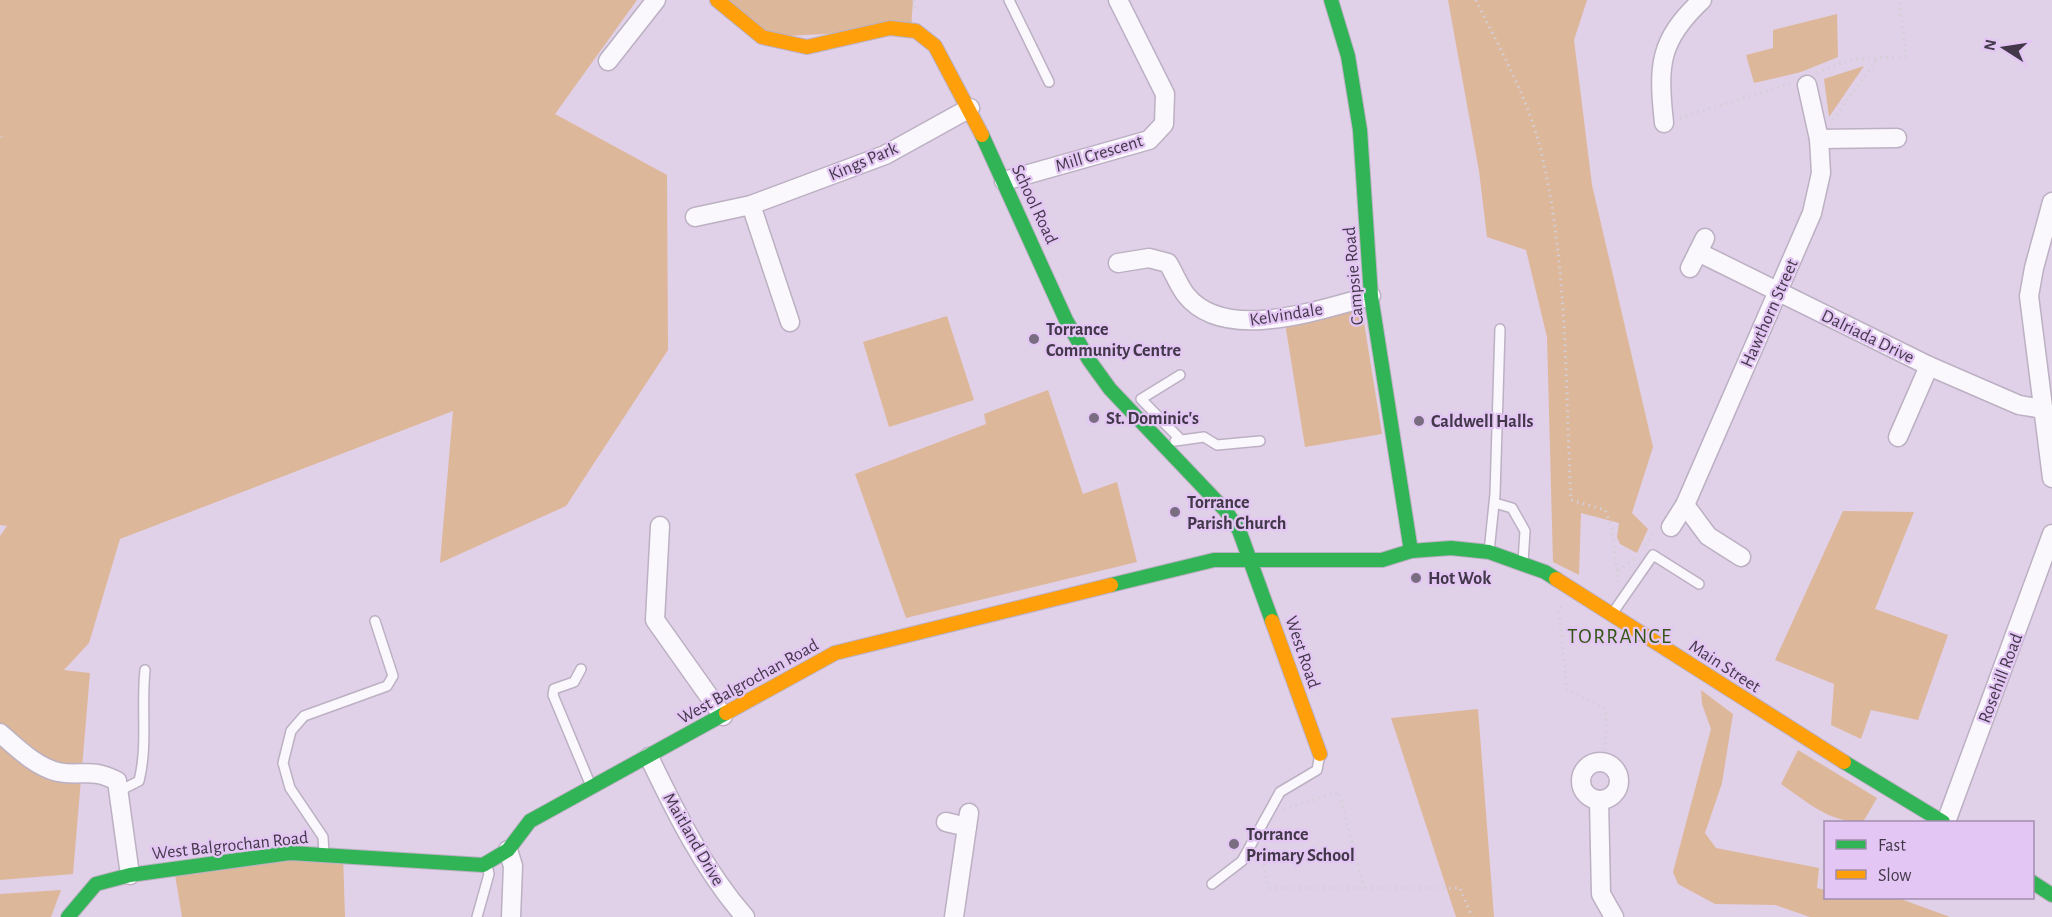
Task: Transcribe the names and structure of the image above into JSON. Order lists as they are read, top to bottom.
{
  "streets": {
    "street": [
      "Mill Crescent",
      "Kings Park",
      "School Road",
      "Campsie Road",
      "Hawthorn Street",
      "Kelvindale",
      "Dalriada Drive",
      "West Road",
      "Main Street",
      "Rosehill Road",
      "West Balgrochan Road",
      "Maitland Drive"
    ]
  },
  "crossings": [
    ["Mill Crescent", "School Road"],
    ["Kings Park", "School Road"],
    ["School Road", "West Road"],
    ["School Road", "West Balgrochan Road"],
    ["Campsie Road", "Kelvindale"],
    ["Campsie Road", "Main Street"],
    ["Campsie Road", "West Balgrochan Road"],
    ["Hawthorn Street", "Dalriada Drive"],
    ["West Road", "West Balgrochan Road"],
    ["Main Street", "West Balgrochan Road"],
    ["West Balgrochan Road", "Maitland Drive"]
  ],
  "districts": ["TORRANCE"],
  "places": [
    "Torrance Community Centre",
    "St. Dominic's",
    "Caldwell Halls",
    "Torrance Parish Church",
    "Hot Wok",
    "Torrance Primary School"
  ],
  "legend": ["Fast", "Slow"],
  "north": "left"
}
